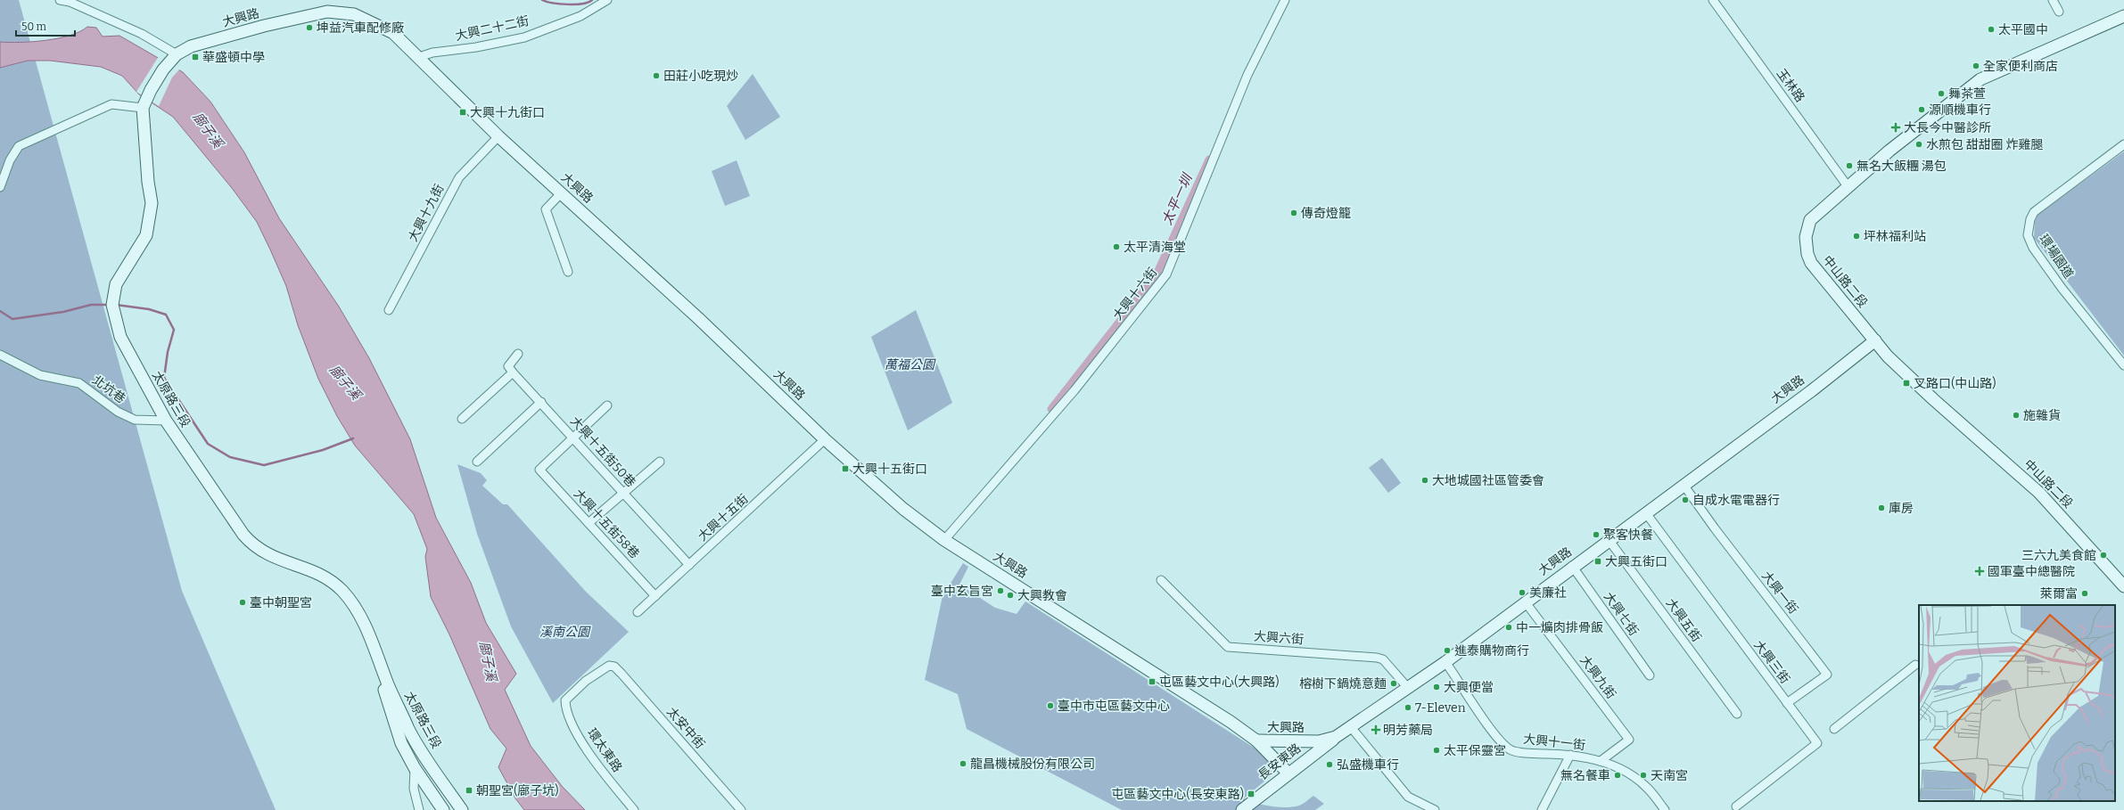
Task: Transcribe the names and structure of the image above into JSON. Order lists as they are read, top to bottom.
{
  "streets": {
    "main road": [
      "大興路",
      "中山路二段",
      "太原路三段",
      "長安東路"
    ],
    "street": [
      "大興二十二街",
      "玉林路",
      "大興十九街",
      "環場園道",
      "大興十六街",
      "北坑巷",
      "大興十五街50巷",
      "大興十五街",
      "大興十五街58巷",
      "大興一街",
      "大興七街",
      "大興五街",
      "大興六街",
      "大興三街",
      "大興九街",
      "太安中街",
      "大興十一街",
      "環太東路"
    ]
  },
  "crossings": [
    ["大興路", "大興二十二街"],
    ["大興路", "大興十九街"],
    ["大興路", "中山路二段"],
    ["大興路", "大興十六街"],
    ["大興路", "大興十五街"],
    ["大興路", "大興一街"],
    ["大興路", "大興七街"],
    ["大興路", "大興五街"],
    ["大興路", "大興六街"],
    ["大興路", "大興三街"],
    ["大興路", "大興九街"],
    ["大興路", "大興十一街"],
    ["大興路", "長安東路"],
    ["玉林路", "中山路二段"],
    ["北坑巷", "太原路三段"],
    ["大興十五街50巷", "大興十五街"],
    ["大興十五街50巷", "大興十五街58巷"],
    ["大興十五街", "大興十五街58巷"],
    ["大興一街", "大興三街"],
    ["大興九街", "大興十一街"],
    ["太安中街", "環太東路"]
  ],
  "water": ["廍子溪", "太平一圳"],
  "parks": ["萬福公園", "溪南公園"],
  "places": {
    "other": [
      "坤益汽車配修廠",
      "太平國中",
      "全家便利商店",
      "田莊小吃現炒",
      "舞茶萱",
      "源順機車行",
      "水煎包 甜甜圈 炸雞腿",
      "無名大飯糰 湯包",
      "傳奇燈籠",
      "坪林福利站",
      "太平清海堂",
      "施雜貨",
      "大地城國社區管委會",
      "自成水電電器行",
      "庫房",
      "聚客快餐",
      "三六九美食館",
      "臺中玄旨宮",
      "美廉社",
      "萊爾富",
      "大興教會",
      "臺中朝聖宮",
      "中一爌肉排骨飯",
      "進泰購物商行",
      "榕樹下鍋燒意麵",
      "大興便當",
      "臺中市屯區藝文中心",
      "7-Eleven",
      "太平保靈宮",
      "龍昌機械股份有限公司",
      "弘盛機車行",
      "無名餐車",
      "天南宮"
    ],
    "transit": [
      "華盛頓中學",
      "大興十九街口",
      "叉路口(中山路)",
      "大興十五街口",
      "大興五街口",
      "屯區藝文中心(大興路)",
      "朝聖宮(廍子坑)",
      "屯區藝文中心(長安東路)"
    ],
    "health": ["大長今中醫診所", "國軍臺中總醫院", "明芳藥局"]
  },
  "scale_bar": "50 m"
}
